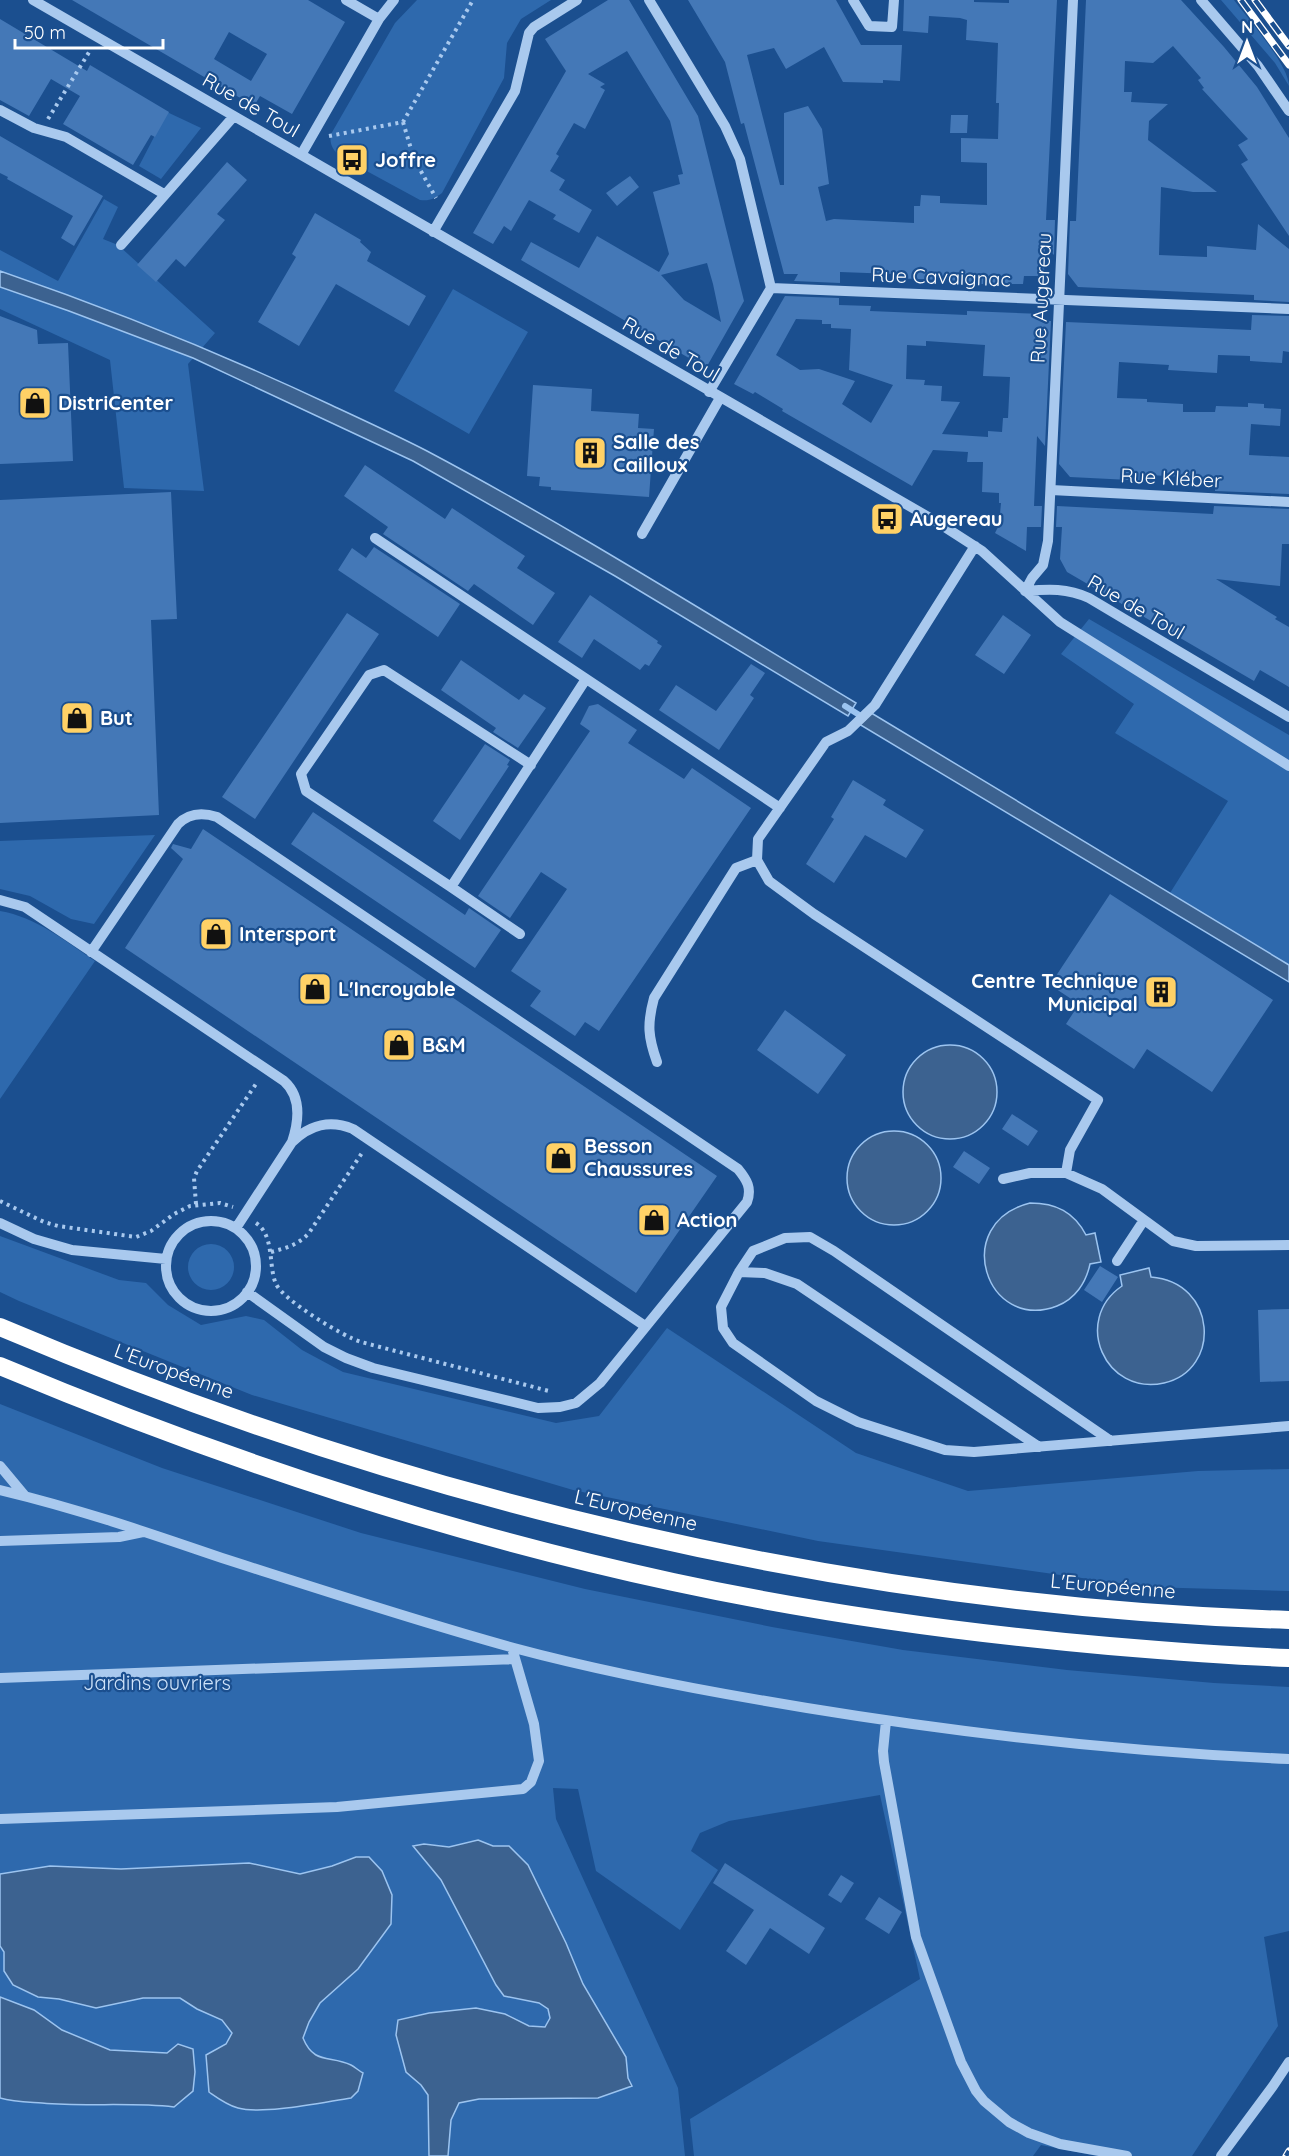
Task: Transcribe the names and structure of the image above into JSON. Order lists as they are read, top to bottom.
{
  "streets": {
    "highway": ["L'Européenne"],
    "street": [
      "Rue de Toul",
      "Rue Cavaignac",
      "Rue Augereau",
      "Rue Kléber"
    ]
  },
  "crossings": [
    ["Rue de Toul", "Rue Augereau"],
    ["Rue Cavaignac", "Rue Augereau"],
    ["Rue Augereau", "Rue Kléber"]
  ],
  "parks": ["Jardins ouvriers"],
  "places": {
    "bus stop": ["Joffre", "Augereau"],
    "shop": [
      "DistriCenter",
      "But",
      "Intersport",
      "L'Incroyable",
      "B&M",
      "Besson Chaussures",
      "Action"
    ],
    "building": ["Salle des Cailloux", "Centre Technique Municipal"]
  },
  "scale_bar": "50 m",
  "north": "top"
}
